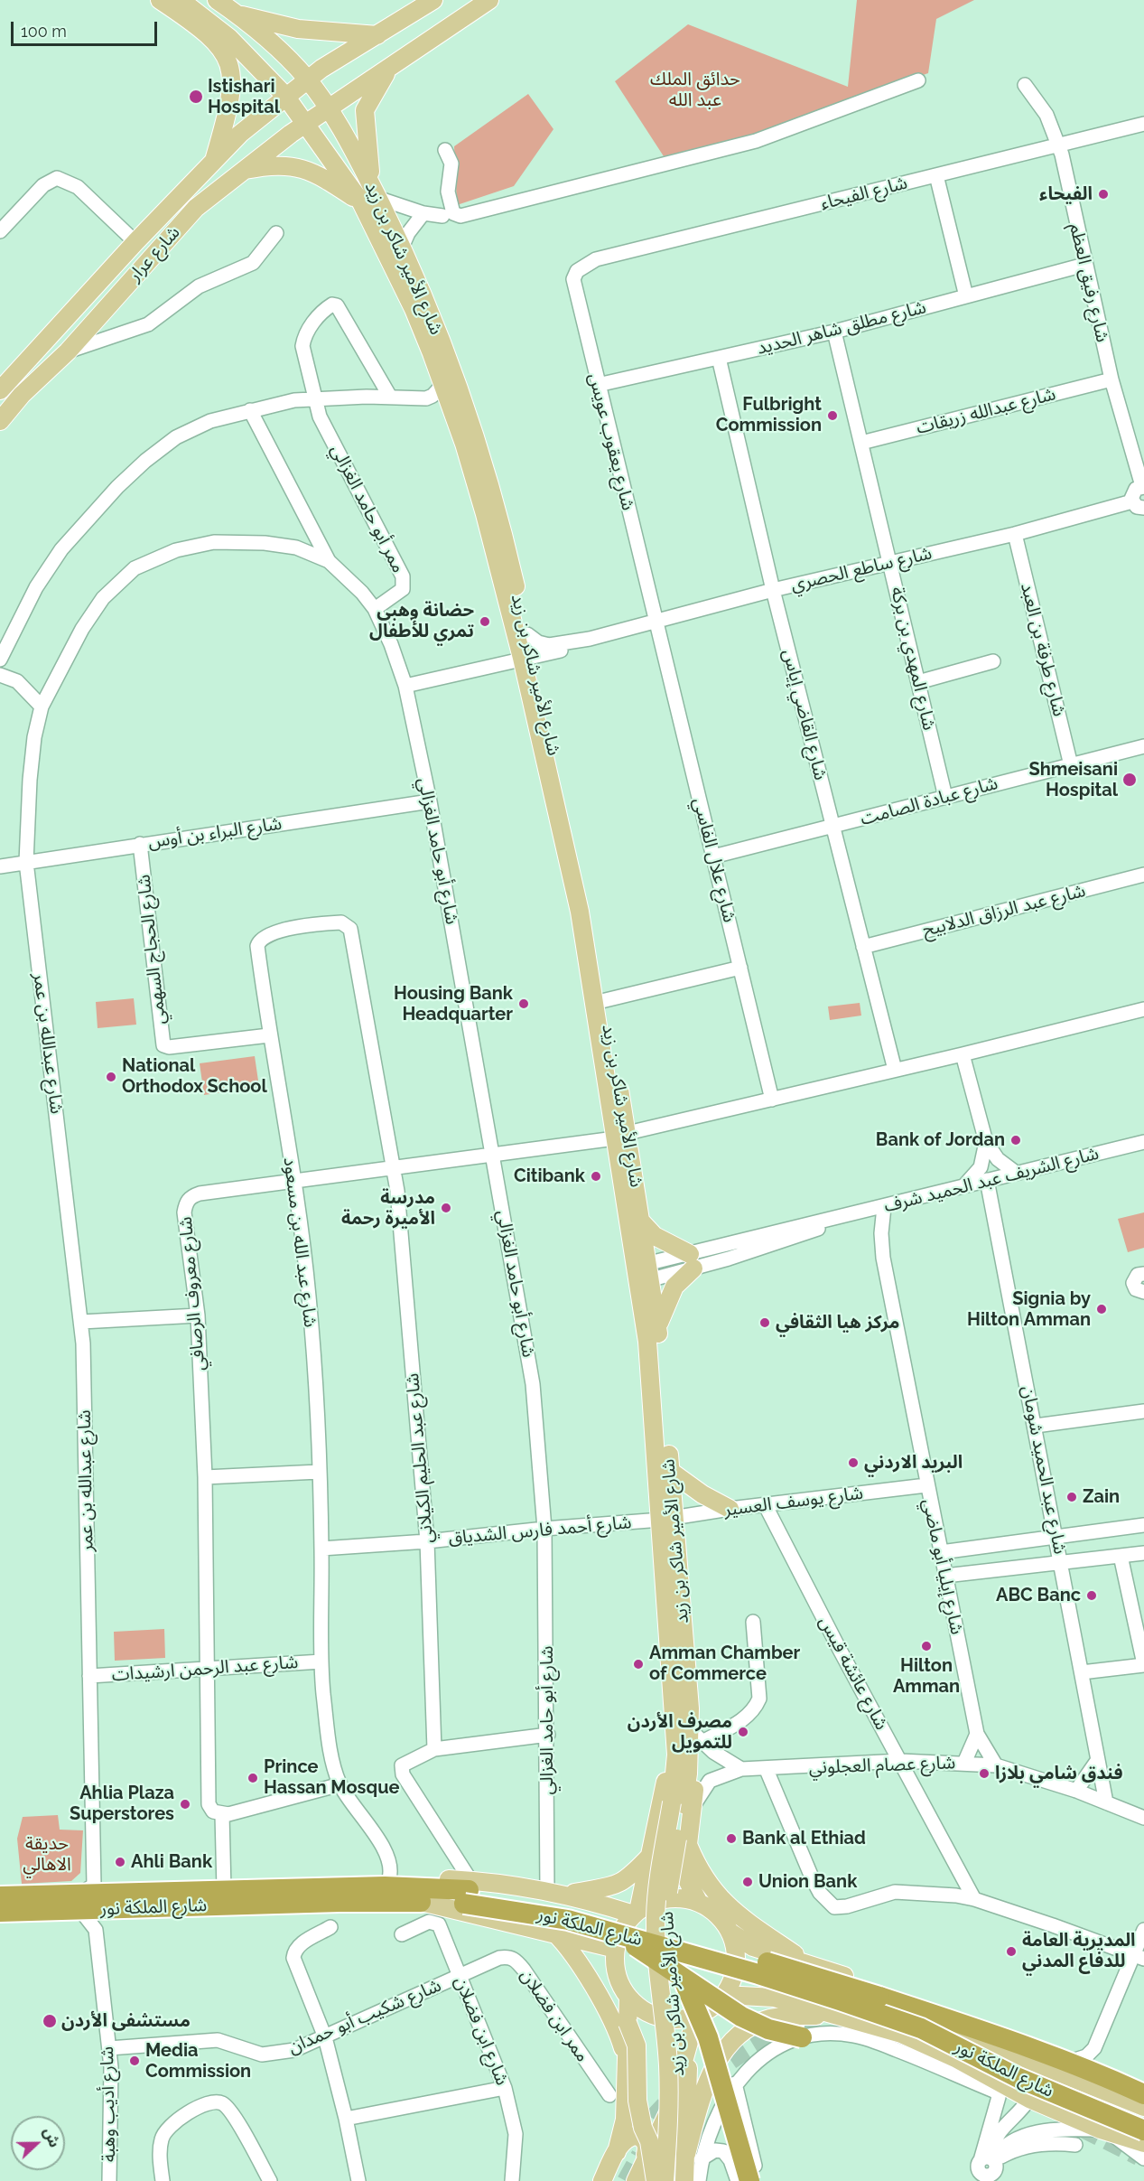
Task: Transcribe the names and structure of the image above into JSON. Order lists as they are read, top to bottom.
{
  "streets": {
    "highway": ["شارع الملكة نور"],
    "main road": ["شارع عرار", "شارع الأمير شاكر بن زيد"],
    "street": [
      "شارع الفيحاء",
      "شارع رفيق العظم",
      "شارع مطلق شاهر الحديد",
      "شارع عبدالله زريقات",
      "شارع يعقوب عويس",
      "ممر أبو حامد الغزالي",
      "شارع ساطع الحصري",
      "شارع طرفة بن العبد",
      "شارع المهدي بن بركة",
      "شارع القاضي إياس",
      "شارع عبادة الصامت",
      "شارع البراء بن أوس",
      "شارع أبو حامد الغزالي",
      "شارع علال الفاسي",
      "شارع عبد الرزاق الدلابيح",
      "شارع الحجاج السهمي",
      "شارع عبدالله بن عمر",
      "شارع الشريف عبد الحميد شرف",
      "شارع عبد الله بن مسعود",
      "شارع معروف الرصافي",
      "شارع عبد الحليم الكيلاني",
      "شارع عبد الحميد شومان",
      "شارع يوسف العسير",
      "شارع أحمد فارس الشدياق",
      "شارع إيليا أبو ماضي",
      "شارع عبد الرحمن ارشيدات",
      "شارع عائشة قيس",
      "شارع عصام العجلوني",
      "ممر ابن فضلان",
      "شارع شكيب أبو حمدان",
      "شارع ابن فضلان",
      "شارع أديب وهبة"
    ]
  },
  "crossings": [
    ["شارع الفيحاء", "شارع رفيق العظم"],
    ["شارع الفيحاء", "شارع يعقوب عويس"],
    ["شارع عرار", "شارع الأمير شاكر بن زيد"],
    ["شارع الأمير شاكر بن زيد", "شارع ساطع الحصري"],
    ["شارع الأمير شاكر بن زيد", "شارع الشريف عبد الحميد شرف"],
    ["شارع الأمير شاكر بن زيد", "شارع معروف الرصافي"],
    ["شارع الأمير شاكر بن زيد", "شارع يوسف العسير"],
    ["شارع الأمير شاكر بن زيد", "شارع أحمد فارس الشدياق"],
    ["شارع الأمير شاكر بن زيد", "شارع عصام العجلوني"],
    ["شارع رفيق العظم", "شارع مطلق شاهر الحديد"],
    ["شارع رفيق العظم", "شارع عبدالله زريقات"],
    ["شارع مطلق شاهر الحديد", "شارع يعقوب عويس"],
    ["شارع مطلق شاهر الحديد", "شارع المهدي بن بركة"],
    ["شارع مطلق شاهر الحديد", "شارع القاضي إياس"],
    ["شارع عبدالله زريقات", "شارع المهدي بن بركة"],
    ["شارع يعقوب عويس", "شارع ساطع الحصري"],
    ["شارع يعقوب عويس", "شارع علال الفاسي"],
    ["ممر أبو حامد الغزالي", "شارع عبدالله بن عمر"],
    ["شارع ساطع الحصري", "شارع طرفة بن العبد"],
    ["شارع ساطع الحصري", "شارع المهدي بن بركة"],
    ["شارع ساطع الحصري", "شارع القاضي إياس"],
    ["شارع ساطع الحصري", "شارع أبو حامد الغزالي"],
    ["شارع ساطع الحصري", "شارع علال الفاسي"],
    ["شارع ساطع الحصري", "شارع عبدالله بن عمر"],
    ["شارع طرفة بن العبد", "شارع عبادة الصامت"],
    ["شارع المهدي بن بركة", "شارع عبادة الصامت"],
    ["شارع القاضي إياس", "شارع عبادة الصامت"],
    ["شارع القاضي إياس", "شارع عبد الرزاق الدلابيح"],
    ["شارع عبادة الصامت", "شارع علال الفاسي"],
    ["شارع البراء بن أوس", "شارع أبو حامد الغزالي"],
    ["شارع البراء بن أوس", "شارع الحجاج السهمي"],
    ["شارع البراء بن أوس", "شارع عبدالله بن عمر"],
    ["شارع أبو حامد الغزالي", "شارع عبدالله بن عمر"],
    ["شارع أبو حامد الغزالي", "شارع معروف الرصافي"],
    ["شارع أبو حامد الغزالي", "شارع أحمد فارس الشدياق"],
    ["شارع الحجاج السهمي", "شارع عبد الله بن مسعود"],
    ["شارع عبدالله بن عمر", "شارع عبد الرحمن ارشيدات"],
    ["شارع عبدالله بن عمر", "شارع الملكة نور"],
    ["شارع الشريف عبد الحميد شرف", "شارع عبد الحميد شومان"],
    ["شارع الشريف عبد الحميد شرف", "شارع إيليا أبو ماضي"],
    ["شارع عبد الله بن مسعود", "شارع معروف الرصافي"],
    ["شارع عبد الله بن مسعود", "شارع عبد الحليم الكيلاني"],
    ["شارع عبد الله بن مسعود", "شارع أحمد فارس الشدياق"],
    ["شارع عبد الله بن مسعود", "شارع عبد الرحمن ارشيدات"],
    ["شارع عبد الله بن مسعود", "شارع الملكة نور"],
    ["شارع معروف الرصافي", "شارع عبد الحليم الكيلاني"],
    ["شارع معروف الرصافي", "شارع عبد الرحمن ارشيدات"],
    ["شارع عبد الحليم الكيلاني", "شارع أحمد فارس الشدياق"],
    ["شارع عبد الحميد شومان", "شارع عصام العجلوني"],
    ["شارع يوسف العسير", "شارع أحمد فارس الشدياق"],
    ["شارع يوسف العسير", "شارع إيليا أبو ماضي"],
    ["شارع يوسف العسير", "شارع عائشة قيس"],
    ["شارع إيليا أبو ماضي", "شارع عصام العجلوني"],
    ["شارع عائشة قيس", "شارع عصام العجلوني"],
    ["ممر ابن فضلان", "شارع شكيب أبو حمدان"],
    ["ممر ابن فضلان", "شارع ابن فضلان"],
    ["شارع شكيب أبو حمدان", "شارع ابن فضلان"],
    ["شارع شكيب أبو حمدان", "شارع أديب وهبة"]
  ],
  "parks": ["حدائق الملك عبد الله", "حديقة الاهالي"],
  "places": [
    "Istishari Hospital",
    "الفيحاء",
    "Fulbright Commission",
    "حضانة وهبي تمري للأطفال",
    "Shmeisani Hospital",
    "Housing Bank Headquarter",
    "National Orthodox School",
    "Bank of Jordan",
    "Citibank",
    "مدرسة الأميرة رحمة",
    "Signia by Hilton Amman",
    "مركز هيا الثقافي",
    "البريد الاردني",
    "Zain",
    "ABC Banc",
    "Hilton Amman",
    "Amman Chamber of Commerce",
    "مصرف الأردن للتمويل",
    "فندق شامي بلازا",
    "Prince Hassan Mosque",
    "Ahlia Plaza Superstores",
    "Bank al Ethiad",
    "Ahli Bank",
    "Union Bank",
    "المديرية العامة للدفاع المدني",
    "مستشفى الأردن",
    "Media Commission"
  ],
  "scale_bar": "100 m",
  "north": "right"
}
